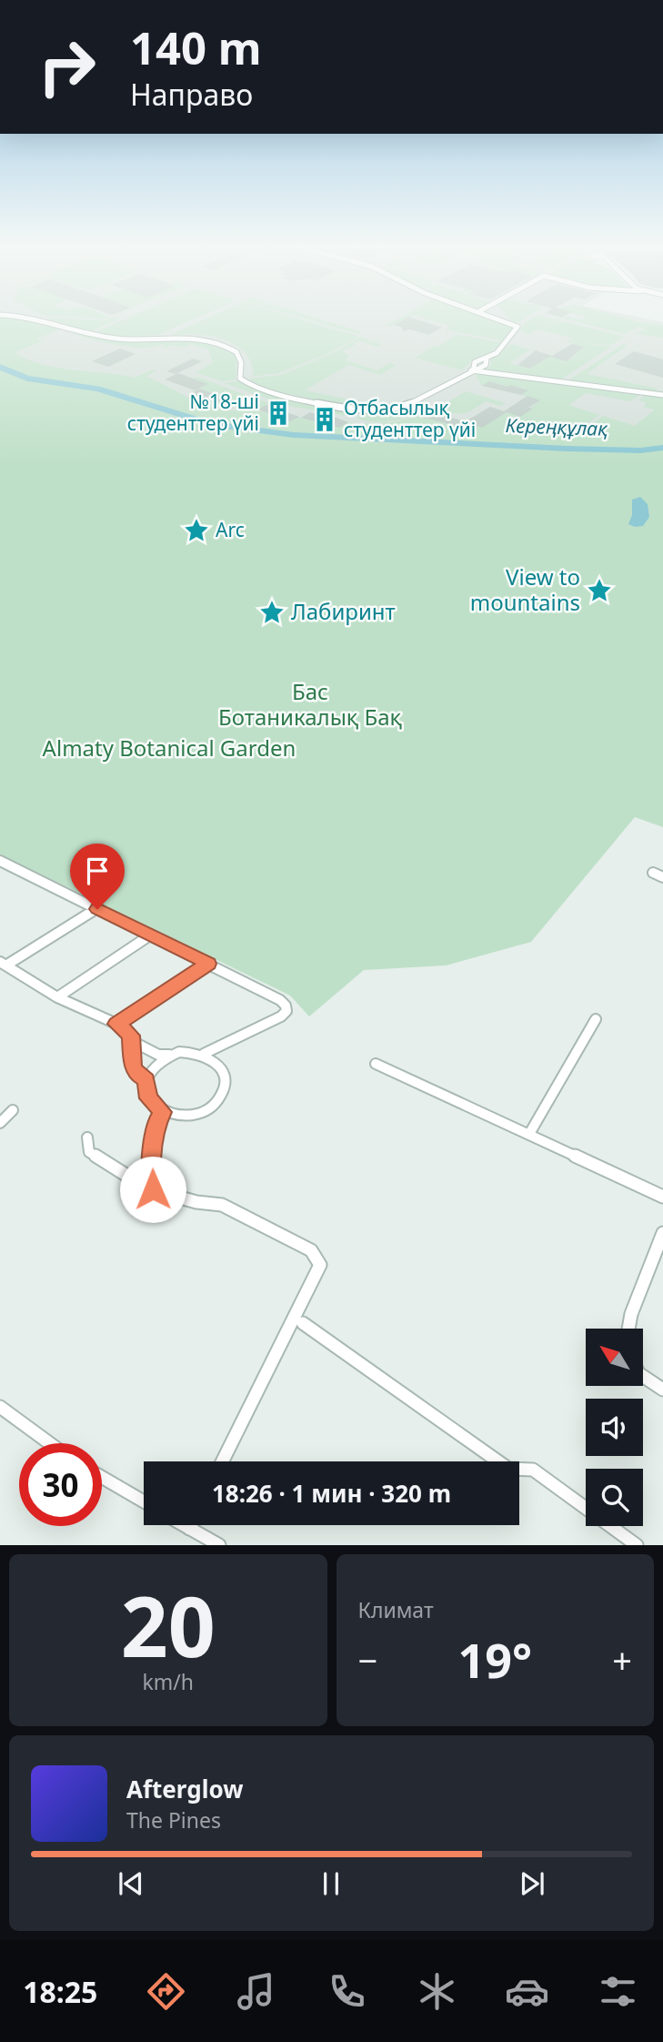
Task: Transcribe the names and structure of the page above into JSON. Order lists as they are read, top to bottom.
{
  "water": ["Кереңқұлақ"],
  "parks": ["Бас Ботаникалық Бақ", "Almaty Botanical Garden"],
  "places": {
    "building": ["№18-ші студенттер үйі", "Отбасылық студенттер үйі"],
    "place": ["Arc", "View to mountains", "Лабиринт"]
  },
  "north": "top left",
  "page": {
    "turn": ["140 m", "Направо"],
    "limit": "30",
    "trip": "18:26 · 1 мин · 320 m",
    "tile": [
      ["20", "km/h"],
      "Климат"
    ],
    "heat": ["−", "19°", "+"],
    "song": ["Afterglow", "The Pines"],
    "tabs": "18:25"
  }
}
